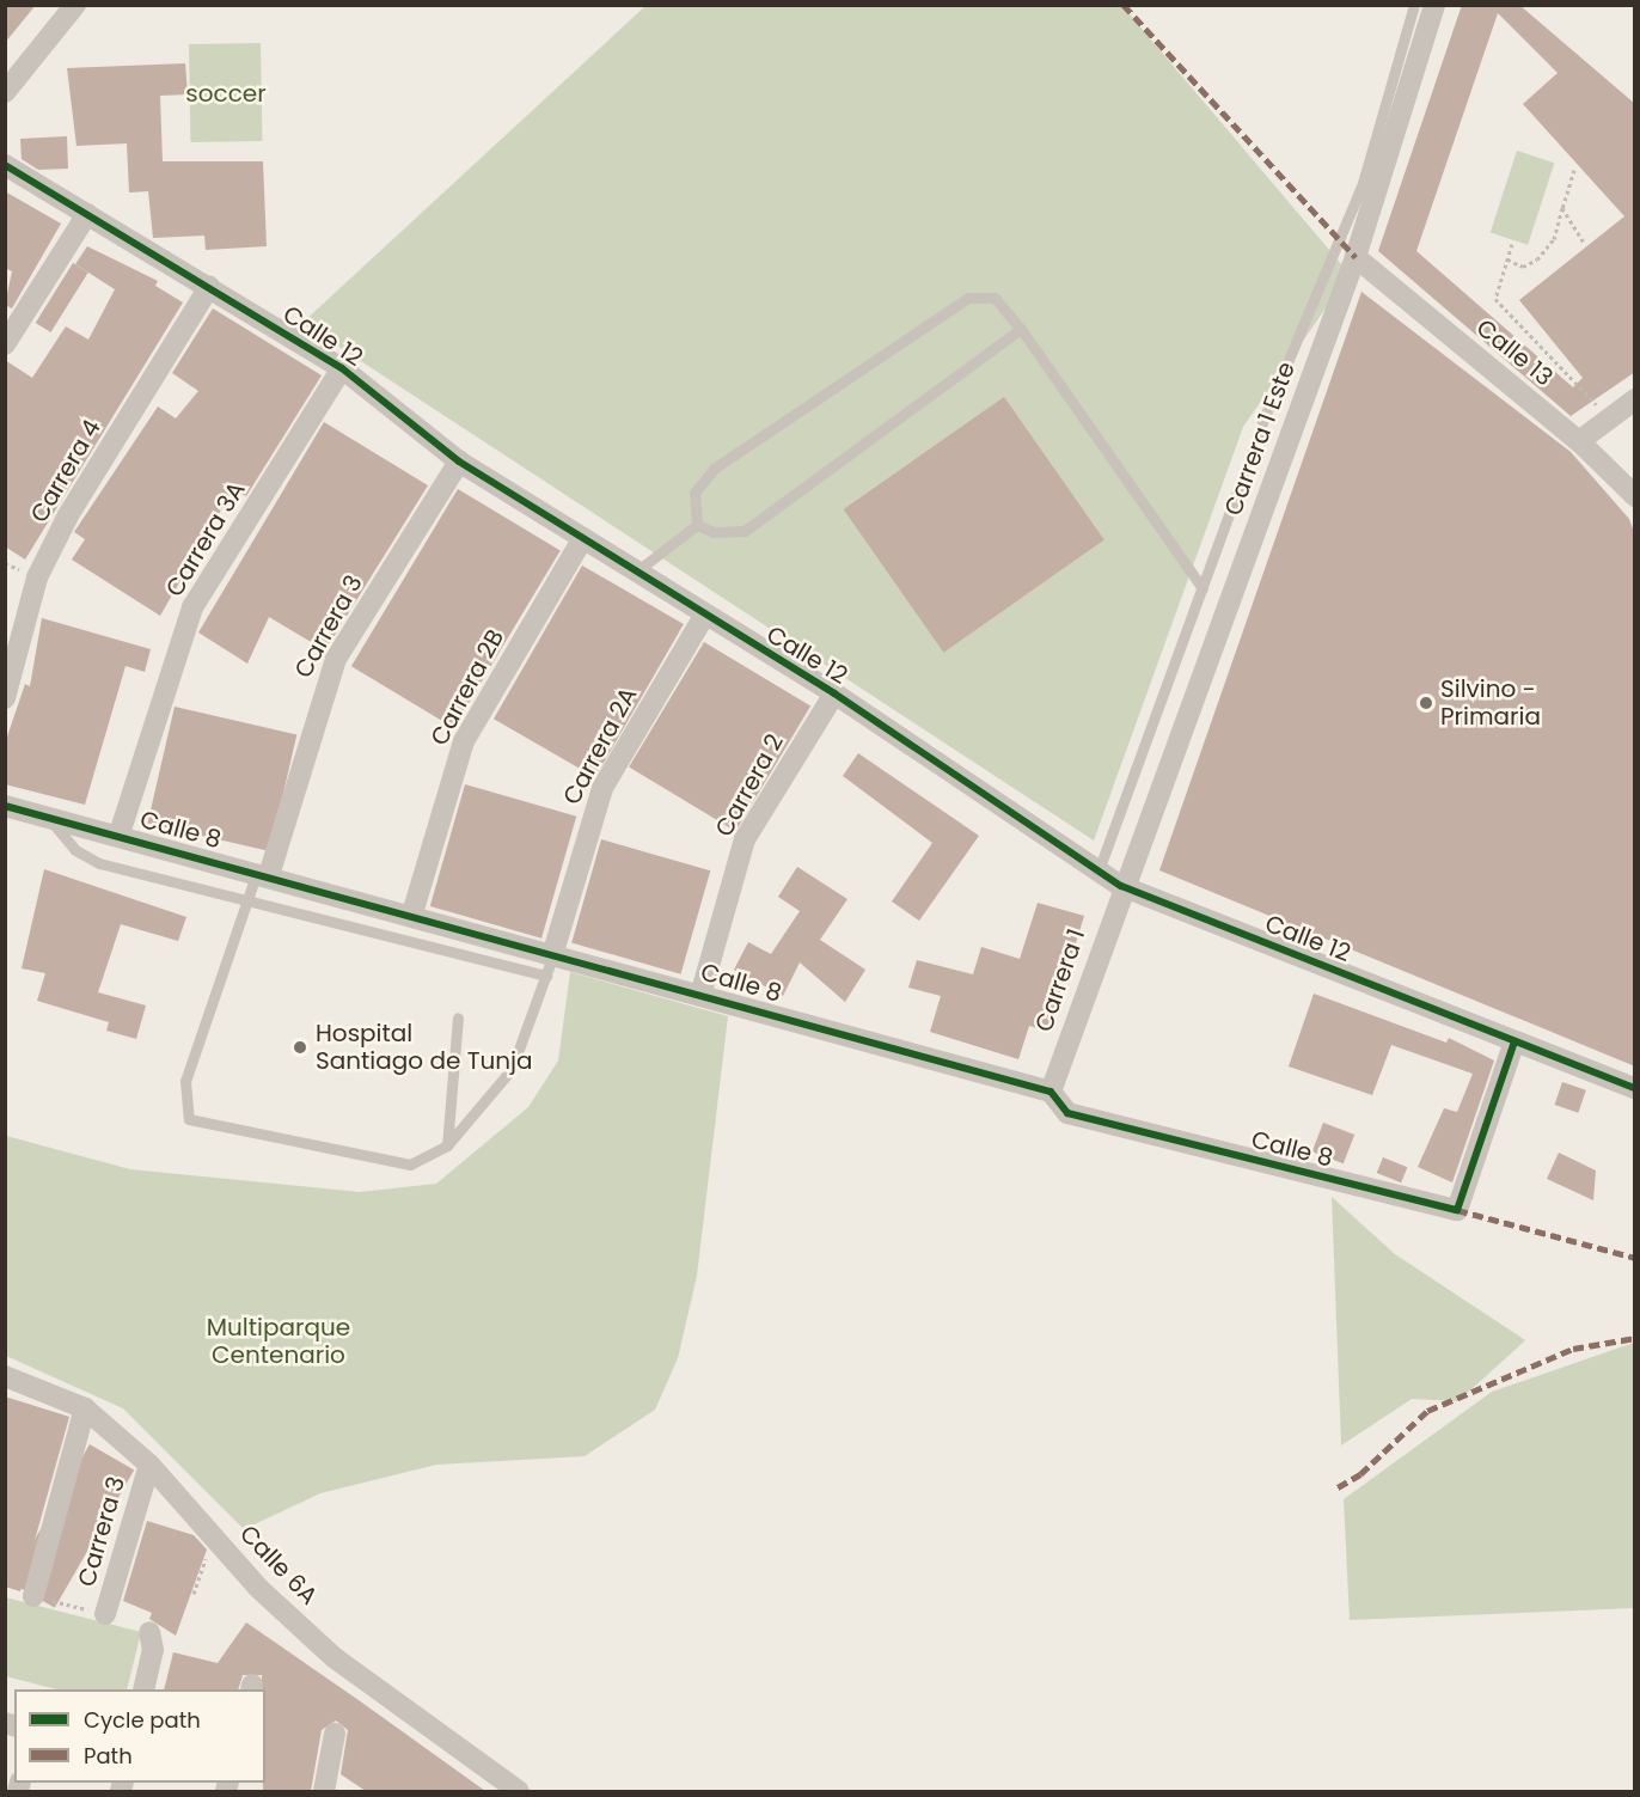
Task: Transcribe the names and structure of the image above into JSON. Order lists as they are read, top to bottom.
{
  "streets": {
    "street": [
      "Calle 12",
      "Calle 13",
      "Carrera 1 Este",
      "Carrera 4",
      "Carrera 3A",
      "Carrera 3",
      "Carrera 2B",
      "Carrera 2A",
      "Carrera 2",
      "Calle 8",
      "Carrera 1",
      "Calle 6A"
    ]
  },
  "crossings": [
    ["Calle 12", "Carrera 1 Este"],
    ["Calle 12", "Carrera 4"],
    ["Calle 12", "Carrera 3A"],
    ["Calle 12", "Carrera 3"],
    ["Calle 12", "Carrera 2B"],
    ["Calle 12", "Carrera 2A"],
    ["Calle 12", "Carrera 2"],
    ["Calle 12", "Calle 8"],
    ["Calle 12", "Carrera 1"],
    ["Calle 13", "Carrera 1 Este"],
    ["Carrera 1 Este", "Carrera 1"],
    ["Carrera 3A", "Calle 8"],
    ["Carrera 3", "Calle 8"],
    ["Carrera 3", "Calle 6A"],
    ["Carrera 2B", "Calle 8"],
    ["Carrera 2A", "Calle 8"],
    ["Carrera 2", "Calle 8"],
    ["Calle 8", "Carrera 1"]
  ],
  "parks": ["soccer", "Multiparque Centenario"],
  "places": ["Silvino - Primaria", "Hospital Santiago de Tunja"],
  "legend": ["Cycle path", "Path"]
}
